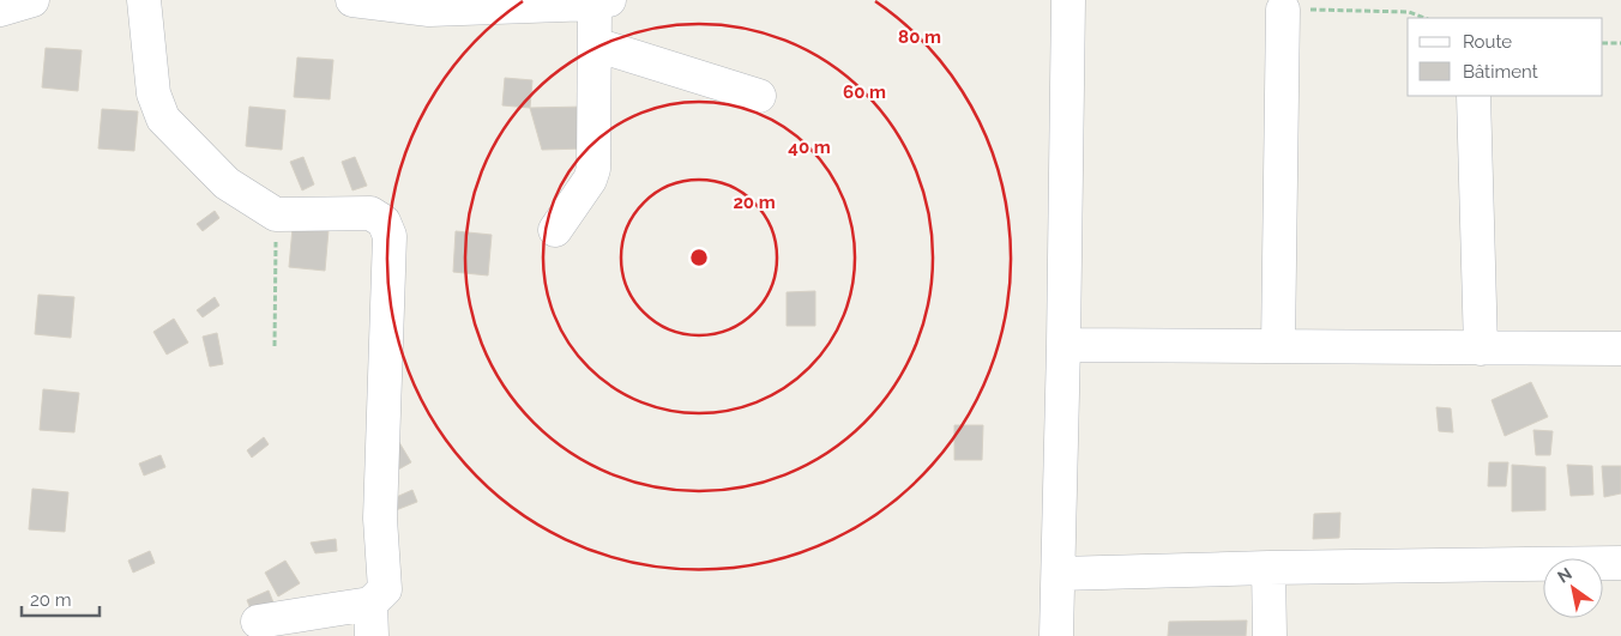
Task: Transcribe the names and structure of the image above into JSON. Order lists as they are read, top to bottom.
{
  "legend": ["Route", "Bâtiment"],
  "scale_bar": "20 m",
  "north": "top left",
  "rings": [
    "80 m",
    "60 m",
    "40 m",
    "20 m"
  ]
}
